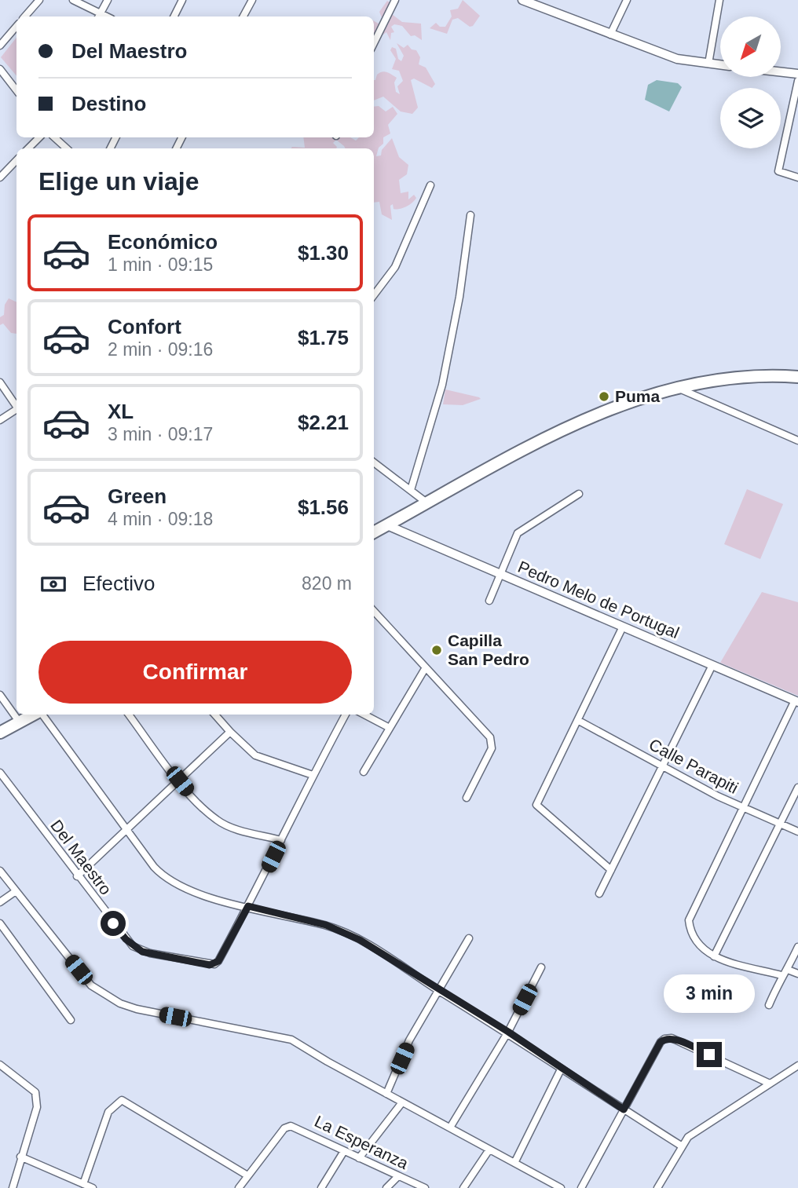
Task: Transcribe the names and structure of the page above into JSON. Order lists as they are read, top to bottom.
{
  "streets": {
    "street": [
      "Pedro Melo de Portugal",
      "Calle Parapiti",
      "Del Maestro",
      "La Esperanza"
    ]
  },
  "places": ["Puma", "Capilla San Pedro"],
  "north": "bottom left",
  "page": {
    "banner": ["Del Maestro", "Destino"],
    "heading": "Elige un viaje",
    "list": [
      {
        "name": "Económico",
        "note": "1 min · 09:15",
        "value": "$1.30"
      },
      {
        "name": "Confort",
        "note": "2 min · 09:16",
        "value": "$1.75"
      },
      {
        "name": "XL",
        "note": "3 min · 09:17",
        "value": "$2.21"
      },
      {
        "name": "Green",
        "note": "4 min · 09:18",
        "value": "$1.56"
      }
    ],
    "pay": ["Efectivo", "820 m"],
    "buttons": "Confirmar",
    "bubble": "3 min"
  }
}
